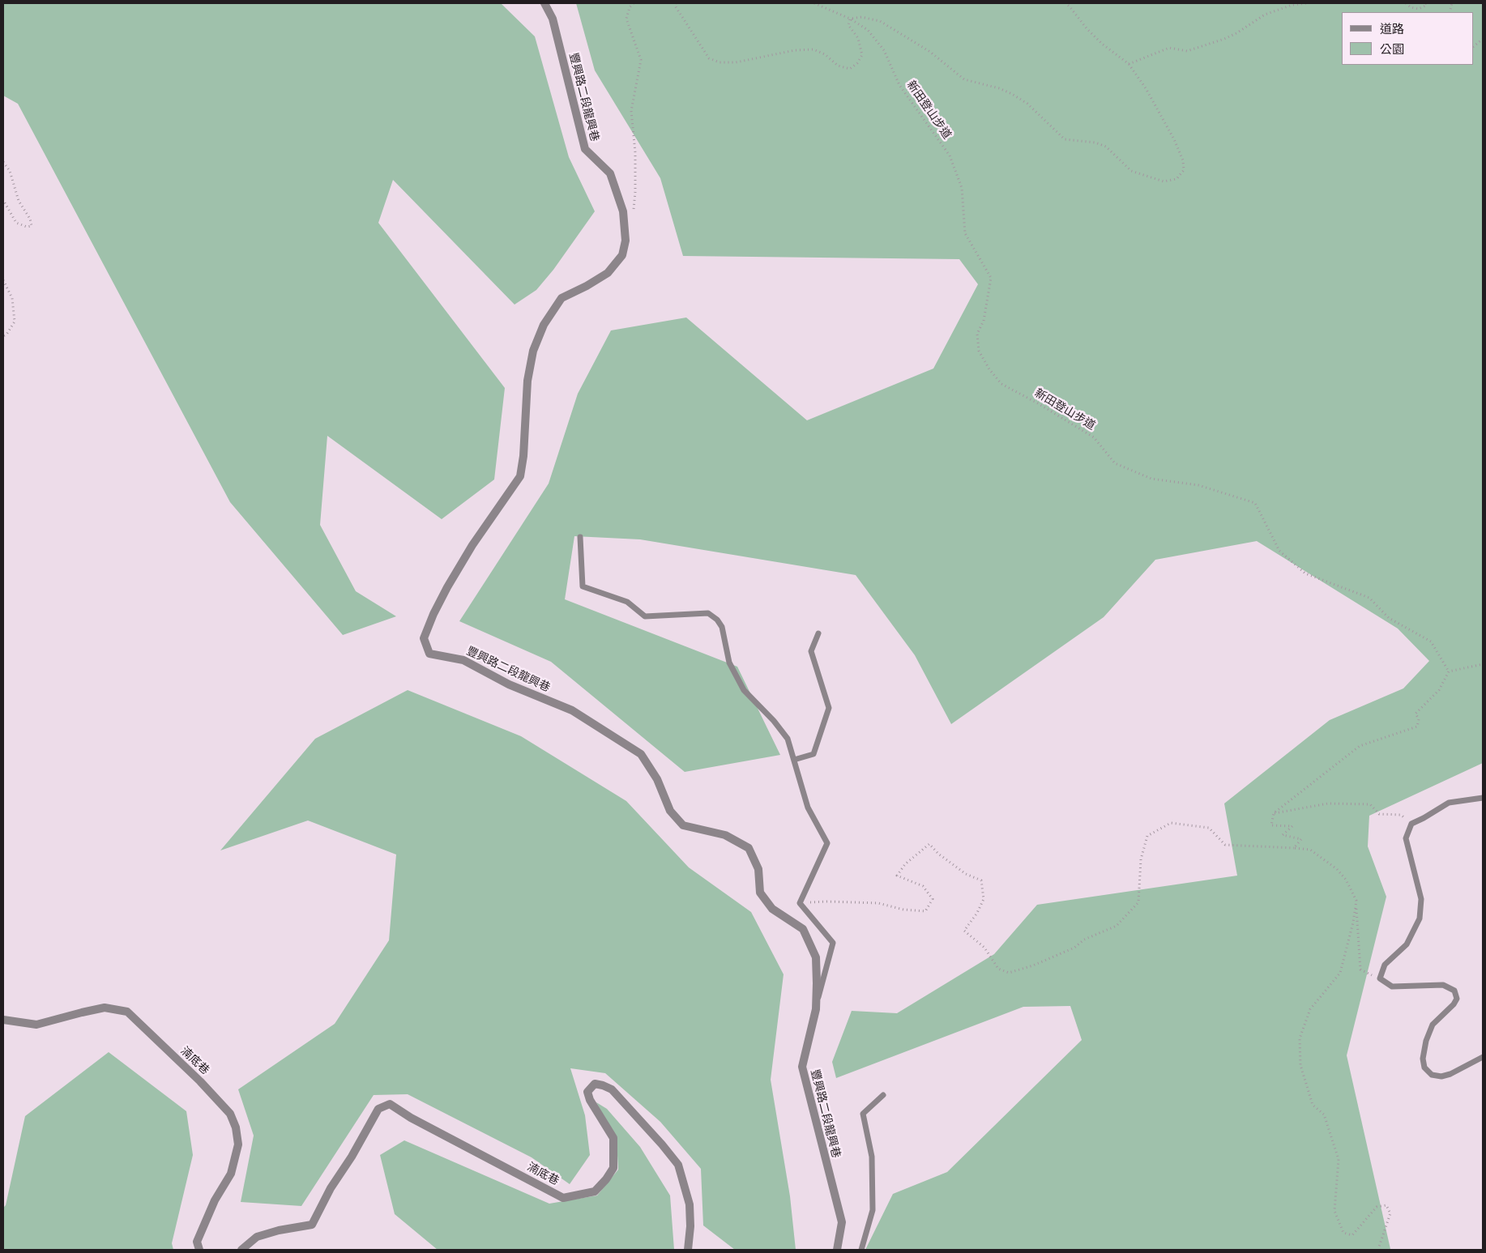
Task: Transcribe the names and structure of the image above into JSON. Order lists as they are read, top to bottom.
{
  "streets": {
    "street": ["豐興路二段龍興巷", "湳底巷"],
    "path": ["新田登山步道"]
  },
  "legend": ["道路", "公園"]
}
